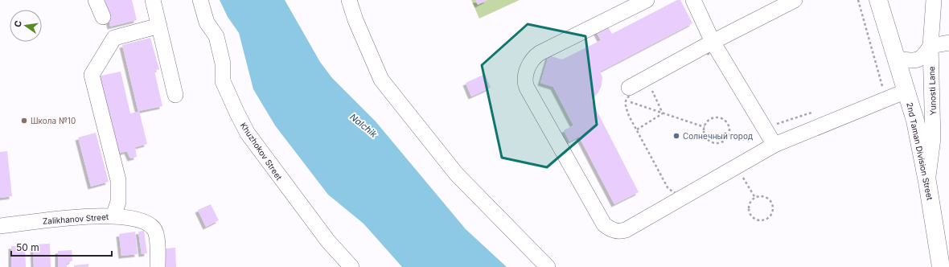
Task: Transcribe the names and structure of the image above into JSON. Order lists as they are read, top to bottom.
{
  "streets": {
    "main road": ["2nd Taman Division Street"],
    "street": ["Yunosti Lane", "Khuzhokov Street", "Zalikhanov Street"]
  },
  "crossings": [
    ["Yunosti Lane", "2nd Taman Division Street"]
  ],
  "water": ["Nalchik"],
  "places": ["Школа №10", "Солнечный город"],
  "scale_bar": "50 m",
  "north": "left"
}
